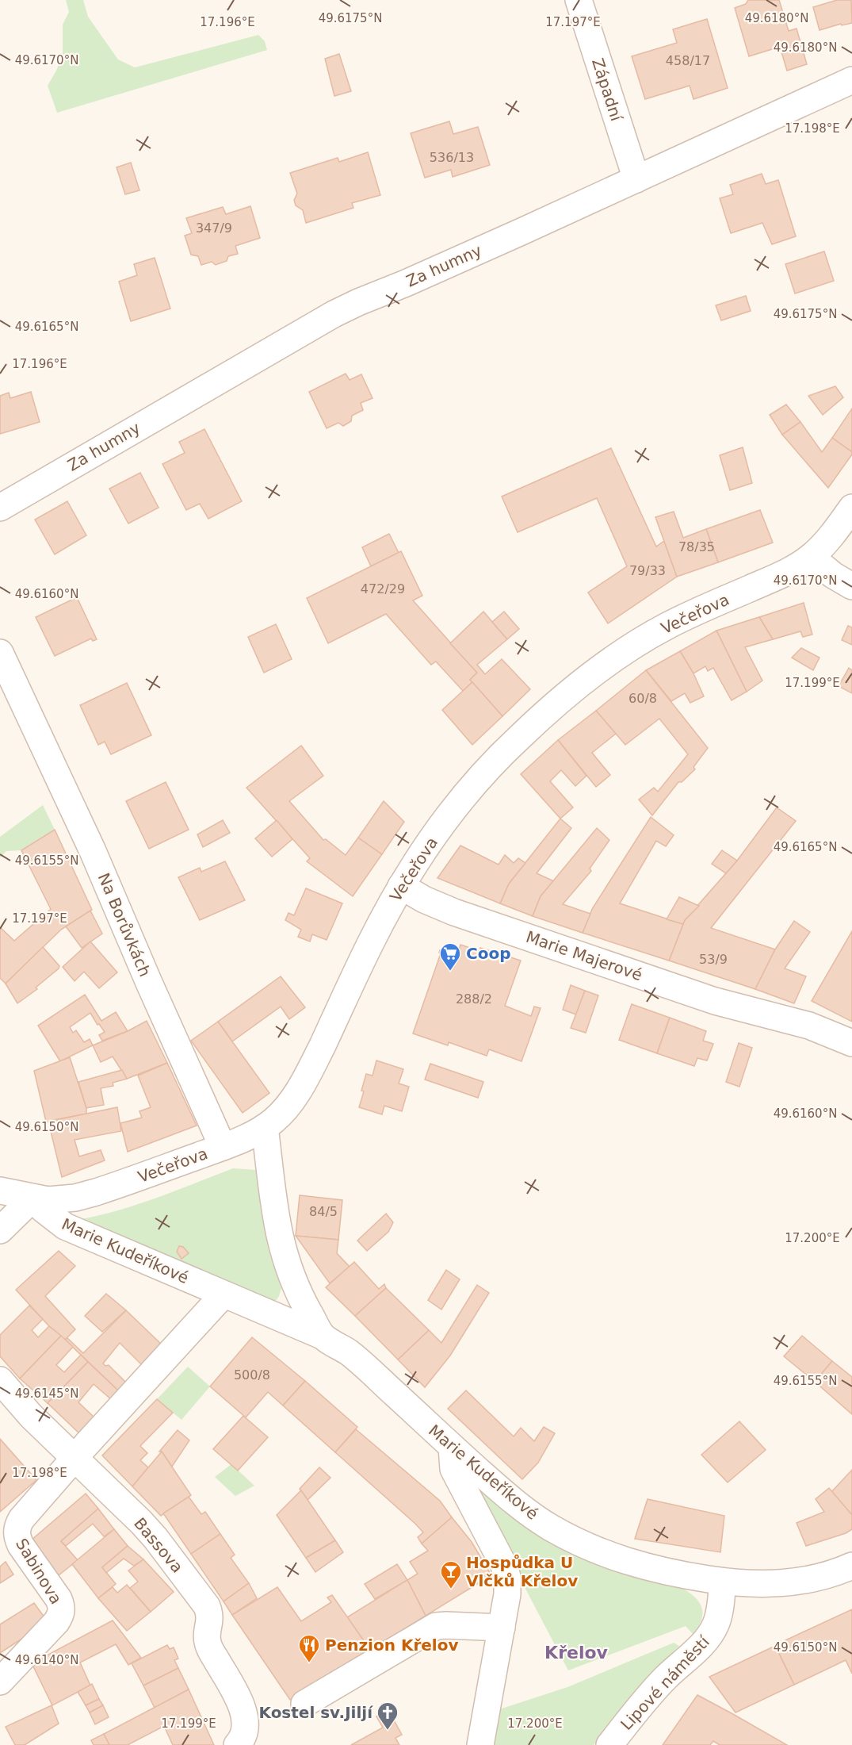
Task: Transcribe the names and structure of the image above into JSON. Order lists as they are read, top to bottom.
{
  "streets": {
    "street": [
      "Západní",
      "Za humny",
      "Večeřova",
      "Na Borůvkách",
      "Marie Majerové",
      "Marie Kudeříkové",
      "Bassova",
      "Sabinova",
      "Lipové náměstí"
    ]
  },
  "crossings": [
    ["Západní", "Za humny"],
    ["Večeřova", "Na Borůvkách"],
    ["Večeřova", "Marie Majerové"],
    ["Večeřova", "Marie Kudeříkové"],
    ["Marie Kudeříkové", "Lipové náměstí"],
    ["Bassova", "Sabinova"]
  ],
  "districts": ["Křelov"],
  "places": {
    "supermarket": ["Coop"],
    "bar": ["Hospůdka U Vlčků Křelov"],
    "restaurant": ["Penzion Křelov"],
    "church": ["Kostel sv.Jiljí"]
  },
  "house_numbers": [
    "458/17",
    "536/13",
    "347/9",
    "78/35",
    "79/33",
    "472/29",
    "60/8",
    "53/9",
    "288/2",
    "84/5",
    "500/8"
  ],
  "coordinates": [
    "49.6175°N",
    "49.6180°N",
    "17.196°E",
    "17.197°E",
    "49.6170°N",
    "17.198°E",
    "49.6165°N",
    "49.6160°N",
    "17.199°E",
    "49.6155°N",
    "49.6150°N",
    "17.200°E",
    "49.6145°N",
    "49.6140°N"
  ]
}
